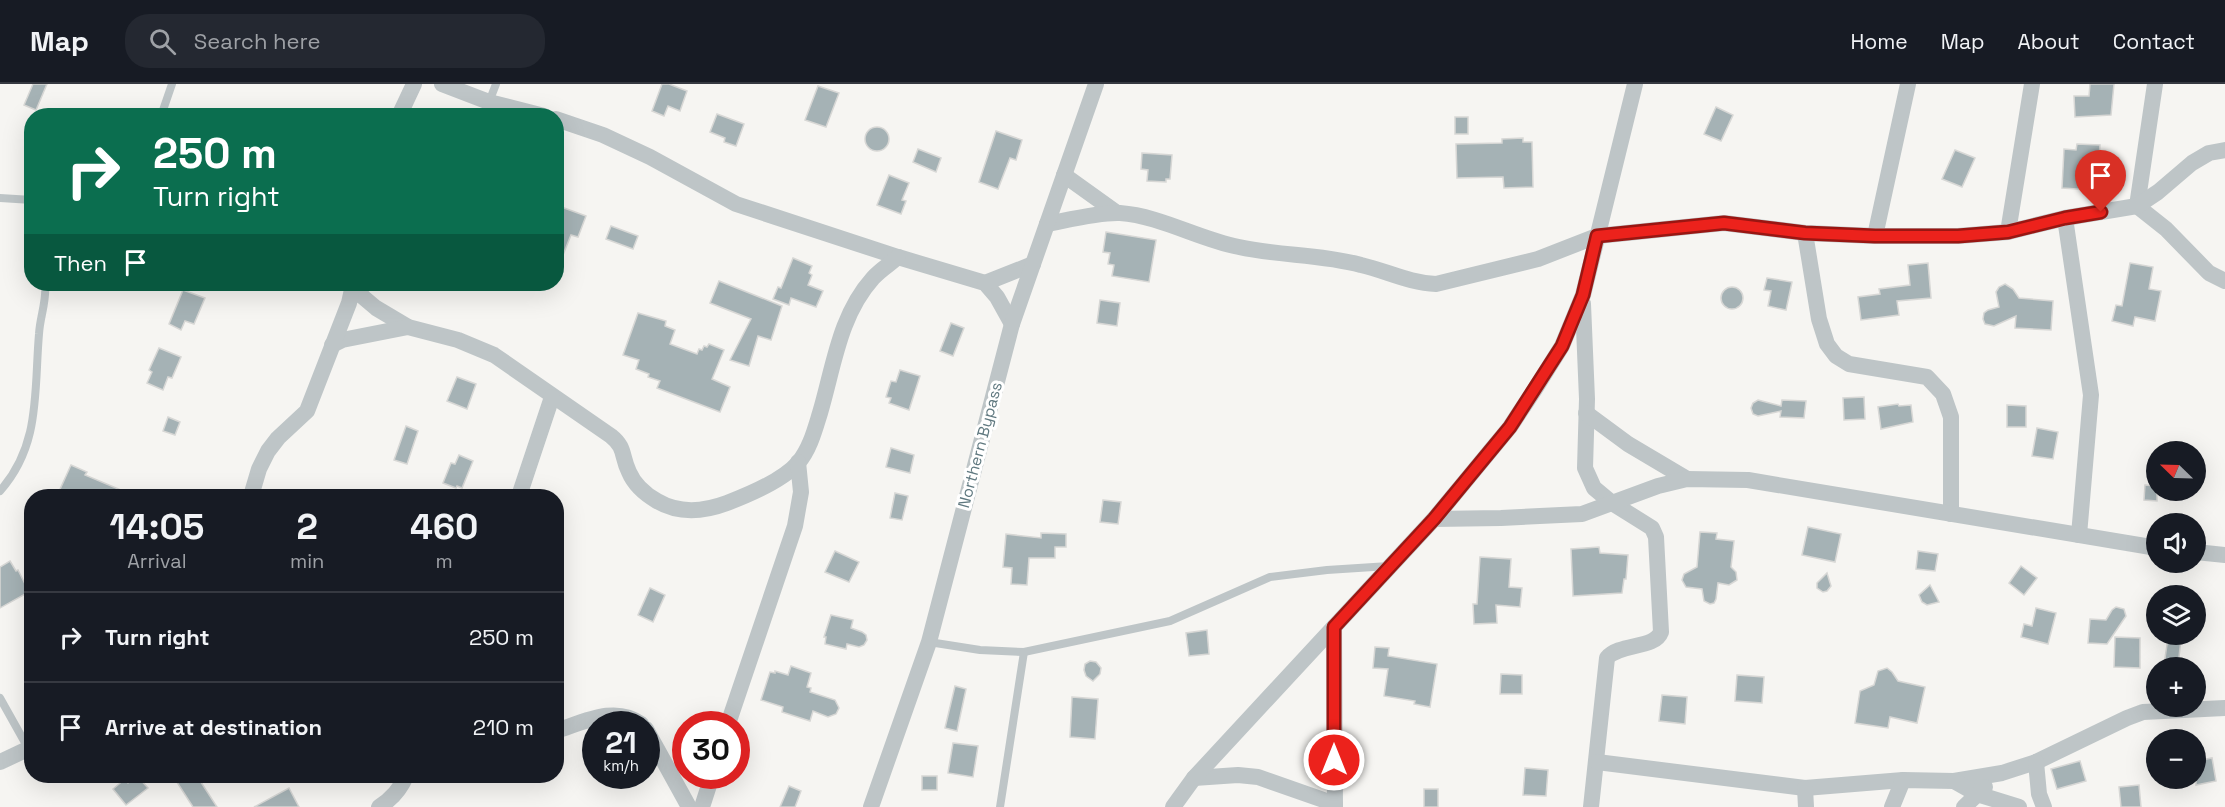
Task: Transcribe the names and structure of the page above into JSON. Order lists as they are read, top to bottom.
{
  "streets": {
    "street": ["Northern Bypass"]
  },
  "north": "top left",
  "page": {
    "header": "Map",
    "search": "Search here",
    "nav": [
      "Home",
      "Map",
      "About",
      "Contact"
    ],
    "turn": ["250 m", "Turn right"],
    "then": "Then",
    "map_buttons": ["+", "−"],
    "eta": [
      "14:05",
      "Arrival",
      "2",
      "min",
      "460",
      "m"
    ],
    "list": [
      {
        "name": "Turn right",
        "value": "250 m"
      },
      {
        "name": "Arrive at destination",
        "value": "210 m"
      }
    ],
    "speed": "21 km/h",
    "limit": "30"
  }
}
